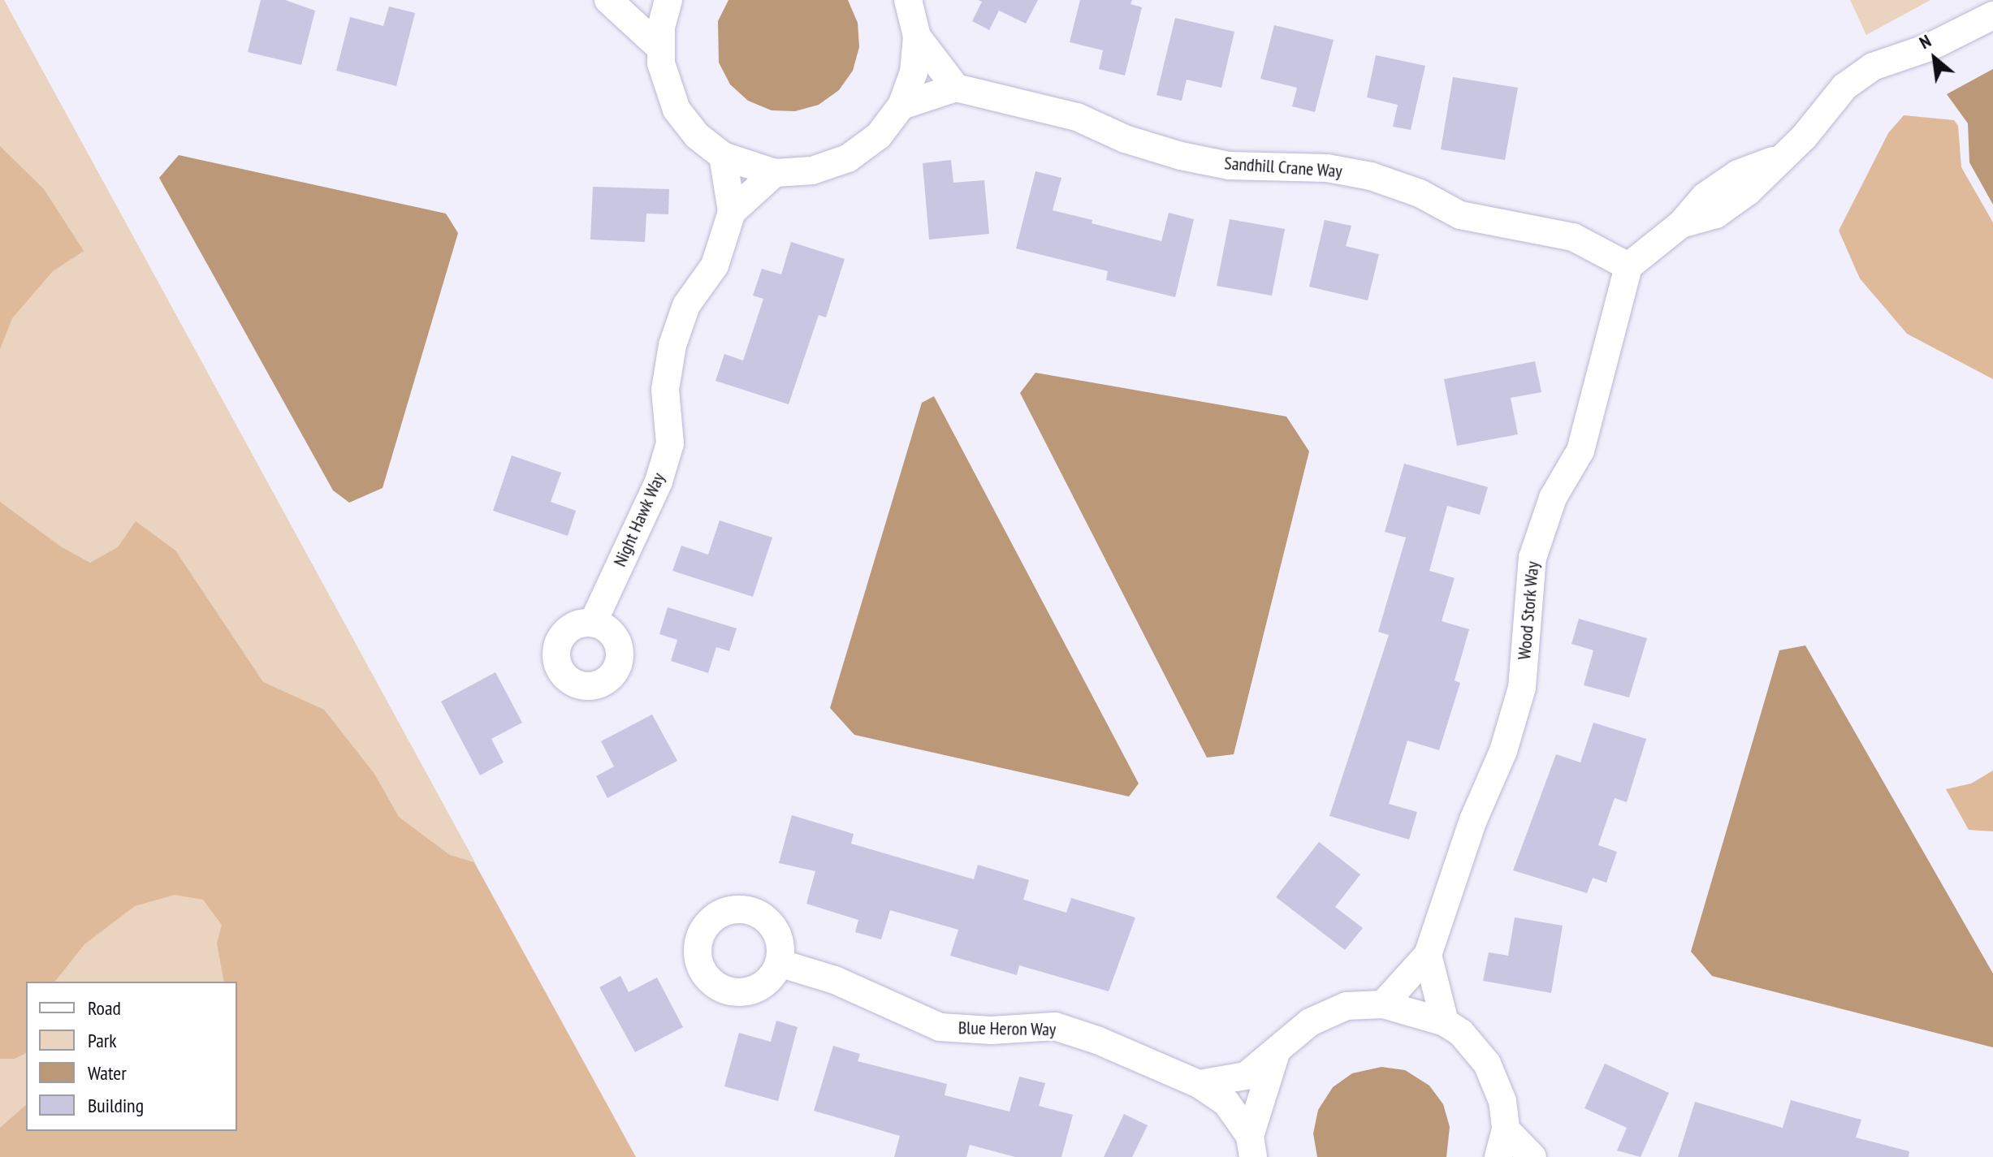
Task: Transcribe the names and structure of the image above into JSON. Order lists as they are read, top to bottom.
{
  "streets": {
    "street": [
      "Sandhill Crane Way",
      "Night Hawk Way",
      "Wood Stork Way",
      "Blue Heron Way"
    ]
  },
  "crossings": [
    ["Sandhill Crane Way", "Wood Stork Way"]
  ],
  "legend": [
    "Road",
    "Park",
    "Water",
    "Building"
  ],
  "north": "top left"
}
